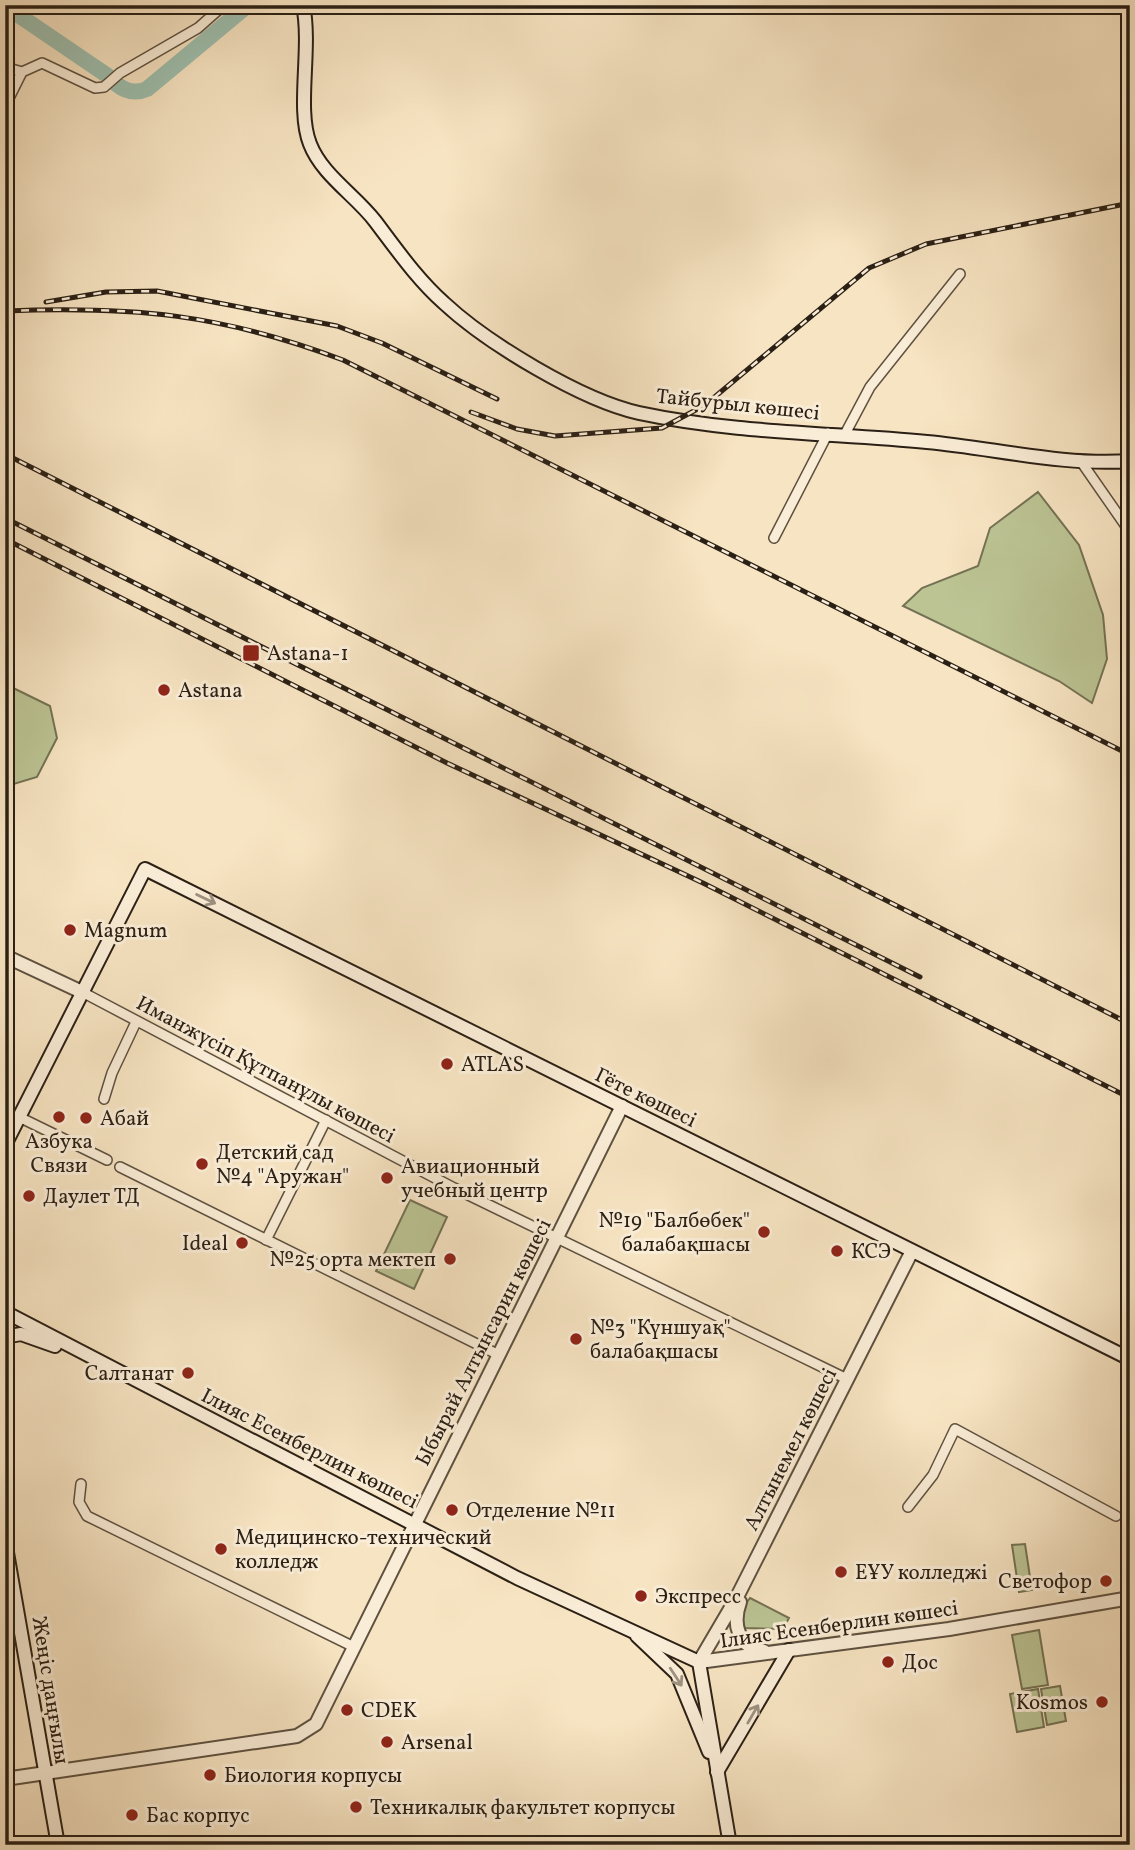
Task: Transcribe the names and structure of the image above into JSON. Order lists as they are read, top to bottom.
{
  "streets": {
    "main road": [
      "Тайбурыл көшесі",
      "Гёте көшесі",
      "Ыбырай Алтынсарин көшесі",
      "Ілияс Есенберлин көшесі",
      "Алтынемел көшесі",
      "Жеңіс даңғылы"
    ],
    "street": ["Иманжүсіп Құтпанұлы көшесі"]
  },
  "crossings": [
    ["Иманжүсіп Құтпанұлы көшесі", "Гёте көшесі"],
    ["Иманжүсіп Құтпанұлы көшесі", "Ыбырай Алтынсарин көшесі"],
    ["Иманжүсіп Құтпанұлы көшесі", "Алтынемел көшесі"],
    ["Гёте көшесі", "Ыбырай Алтынсарин көшесі"],
    ["Гёте көшесі", "Алтынемел көшесі"],
    ["Ыбырай Алтынсарин көшесі", "Ілияс Есенберлин көшесі"],
    ["Ыбырай Алтынсарин көшесі", "Жеңіс даңғылы"],
    ["Ілияс Есенберлин көшесі", "Алтынемел көшесі"]
  ],
  "one_way": ["Гёте көшесі"],
  "places": {
    "transit": ["Astana-1"],
    "other": [
      "Astana",
      "Magnum",
      "ATLAS",
      "Азбука Связи",
      "Абай",
      "Детский сад №4 \"Аружан\"",
      "Авиационный учебный центр",
      "Даулет ТД",
      "№19 \"Балбөбек\" балабақшасы",
      "Ideal",
      "КСЭ",
      "№25 орта мектеп",
      "№3 \"Күншуақ\" балабақшасы",
      "Салтанат",
      "Отделение №11",
      "Медицинско-технический колледж",
      "ЕҰУ колледжі",
      "Светофор",
      "Экспресс",
      "Дос",
      "Kosmos",
      "CDEK",
      "Arsenal",
      "Биология корпусы",
      "Техникалық факультет корпусы",
      "Бас корпус"
    ]
  }
}
